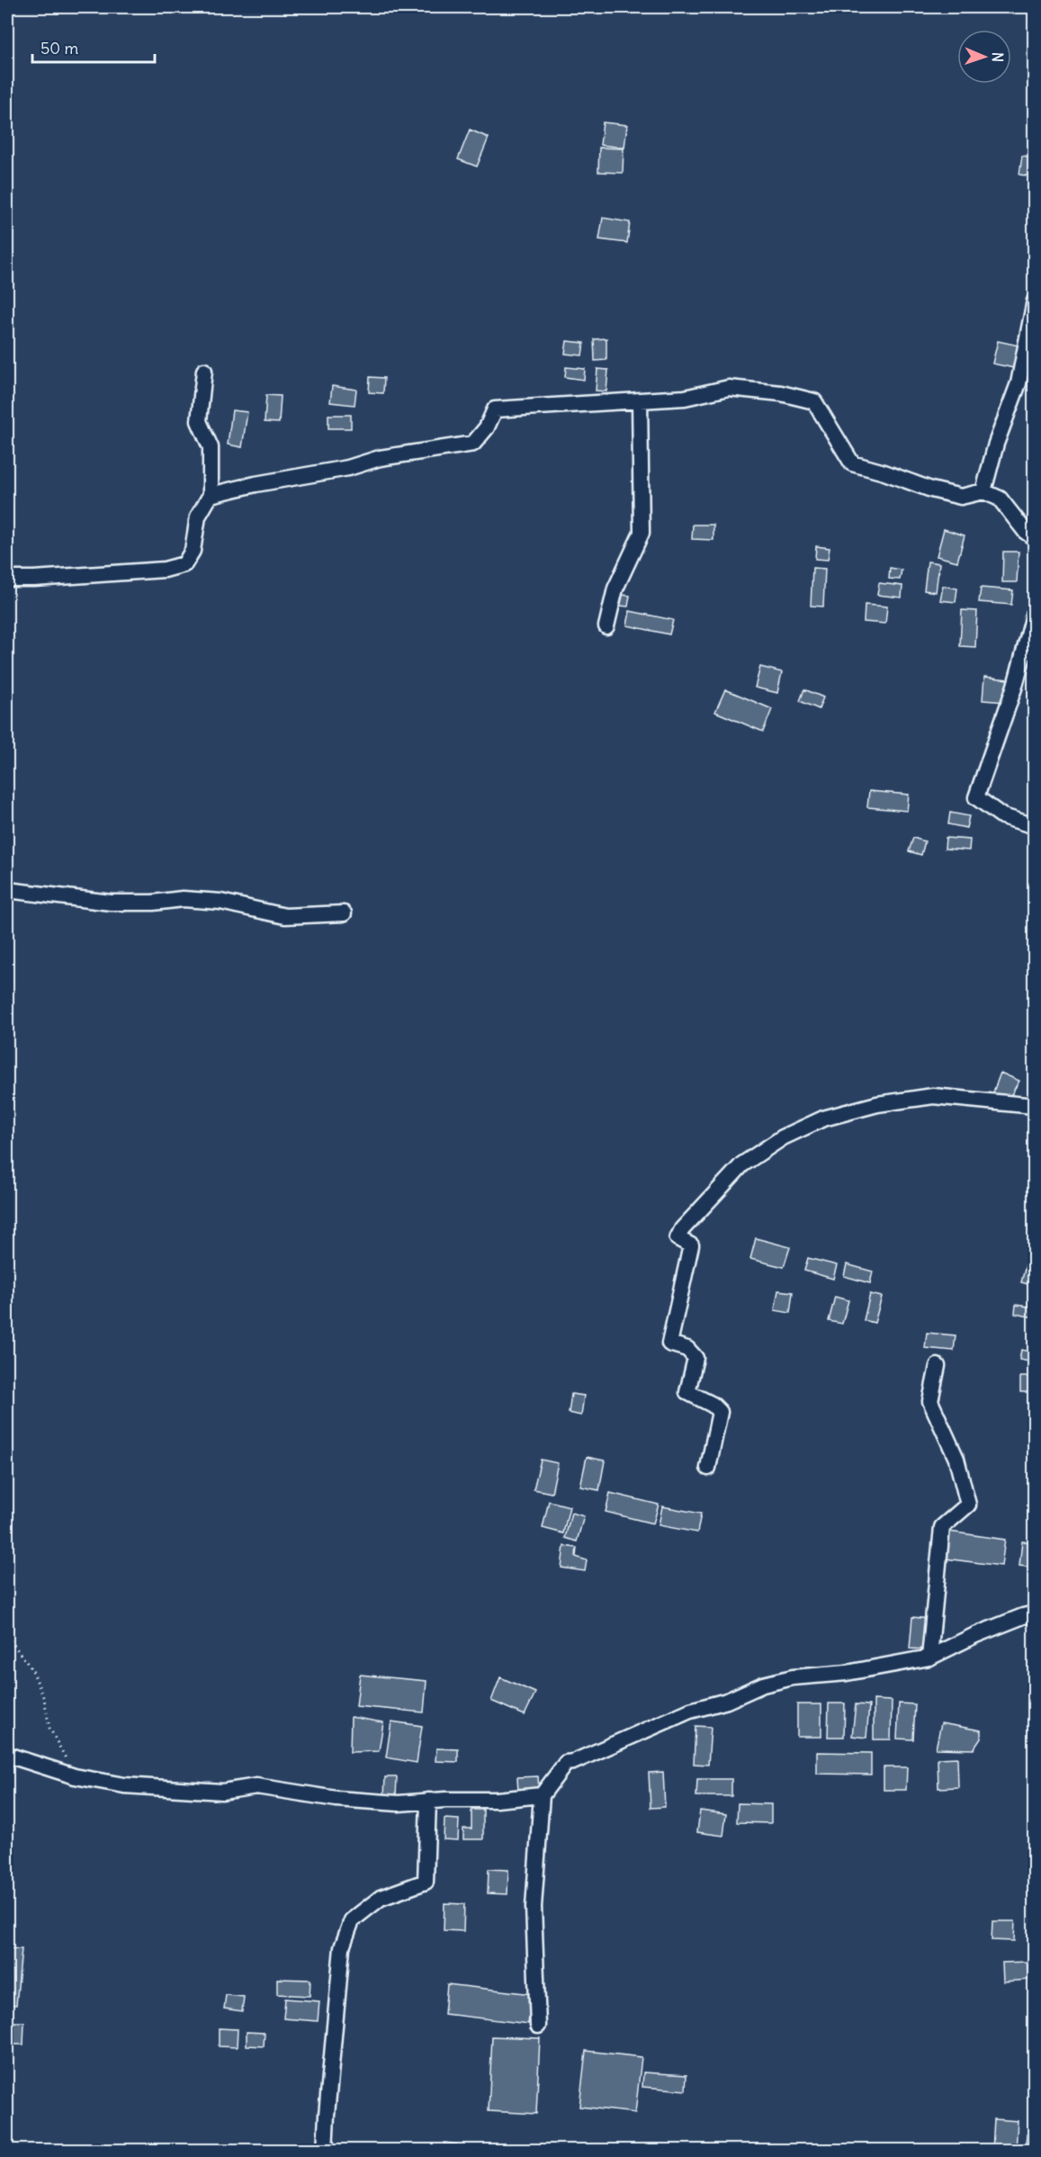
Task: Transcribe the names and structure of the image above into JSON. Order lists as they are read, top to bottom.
{
  "scale_bar": "50 m",
  "north": "right"
}
